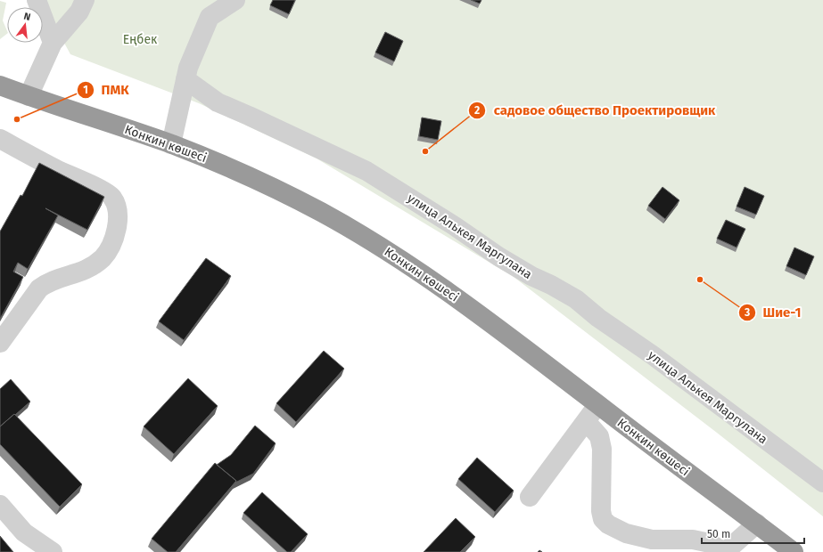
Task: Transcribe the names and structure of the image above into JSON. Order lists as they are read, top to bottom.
{
  "streets": {
    "highway": ["Конкин көшесі"],
    "street": ["улица Алькея Маргулана"]
  },
  "parks": ["Еңбек"],
  "places": ["ПМК", "садовое общество Проектировщик", "Шие-1"],
  "scale_bar": "50 m",
  "north": "top"
}
